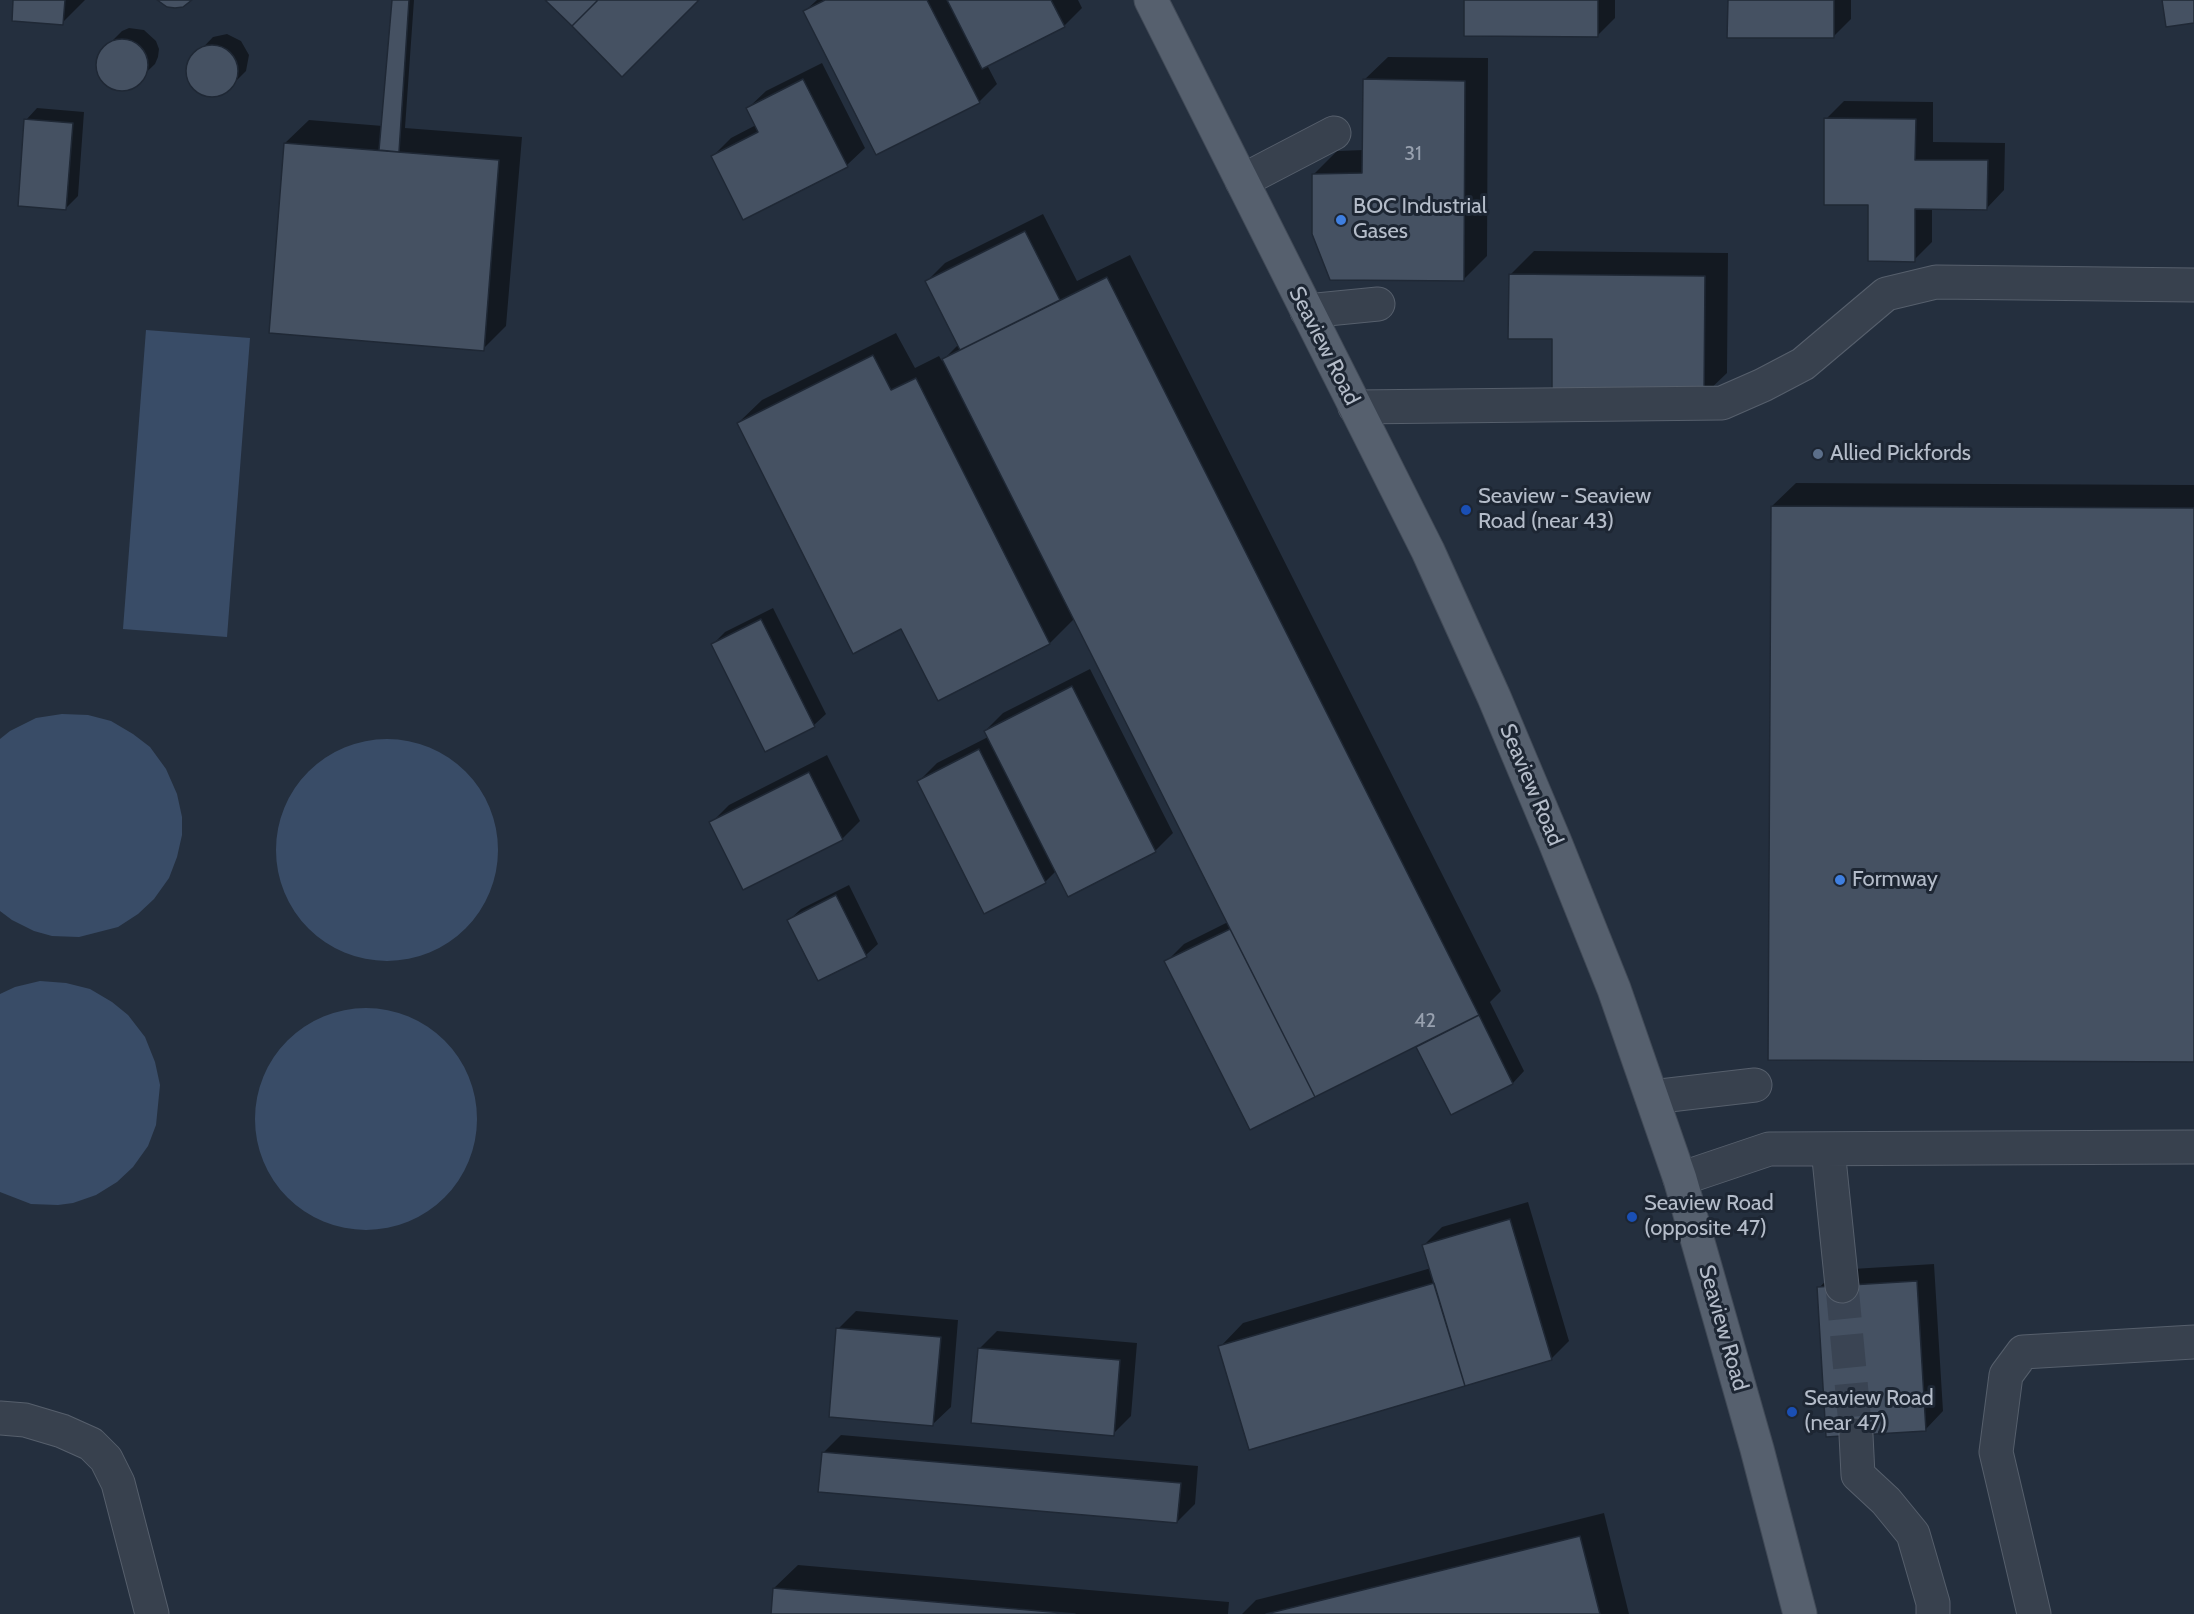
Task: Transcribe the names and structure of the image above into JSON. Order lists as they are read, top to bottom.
{
  "streets": {
    "main road": ["Seaview Road"]
  },
  "places": [
    "BOC Industrial Gases",
    "Allied Pickfords",
    "Seaview - Seaview Road (near 43)",
    "Formway",
    "Seaview Road (opposite 47)",
    "Seaview Road (near 47)"
  ],
  "house_numbers": ["31", "42"]
}
